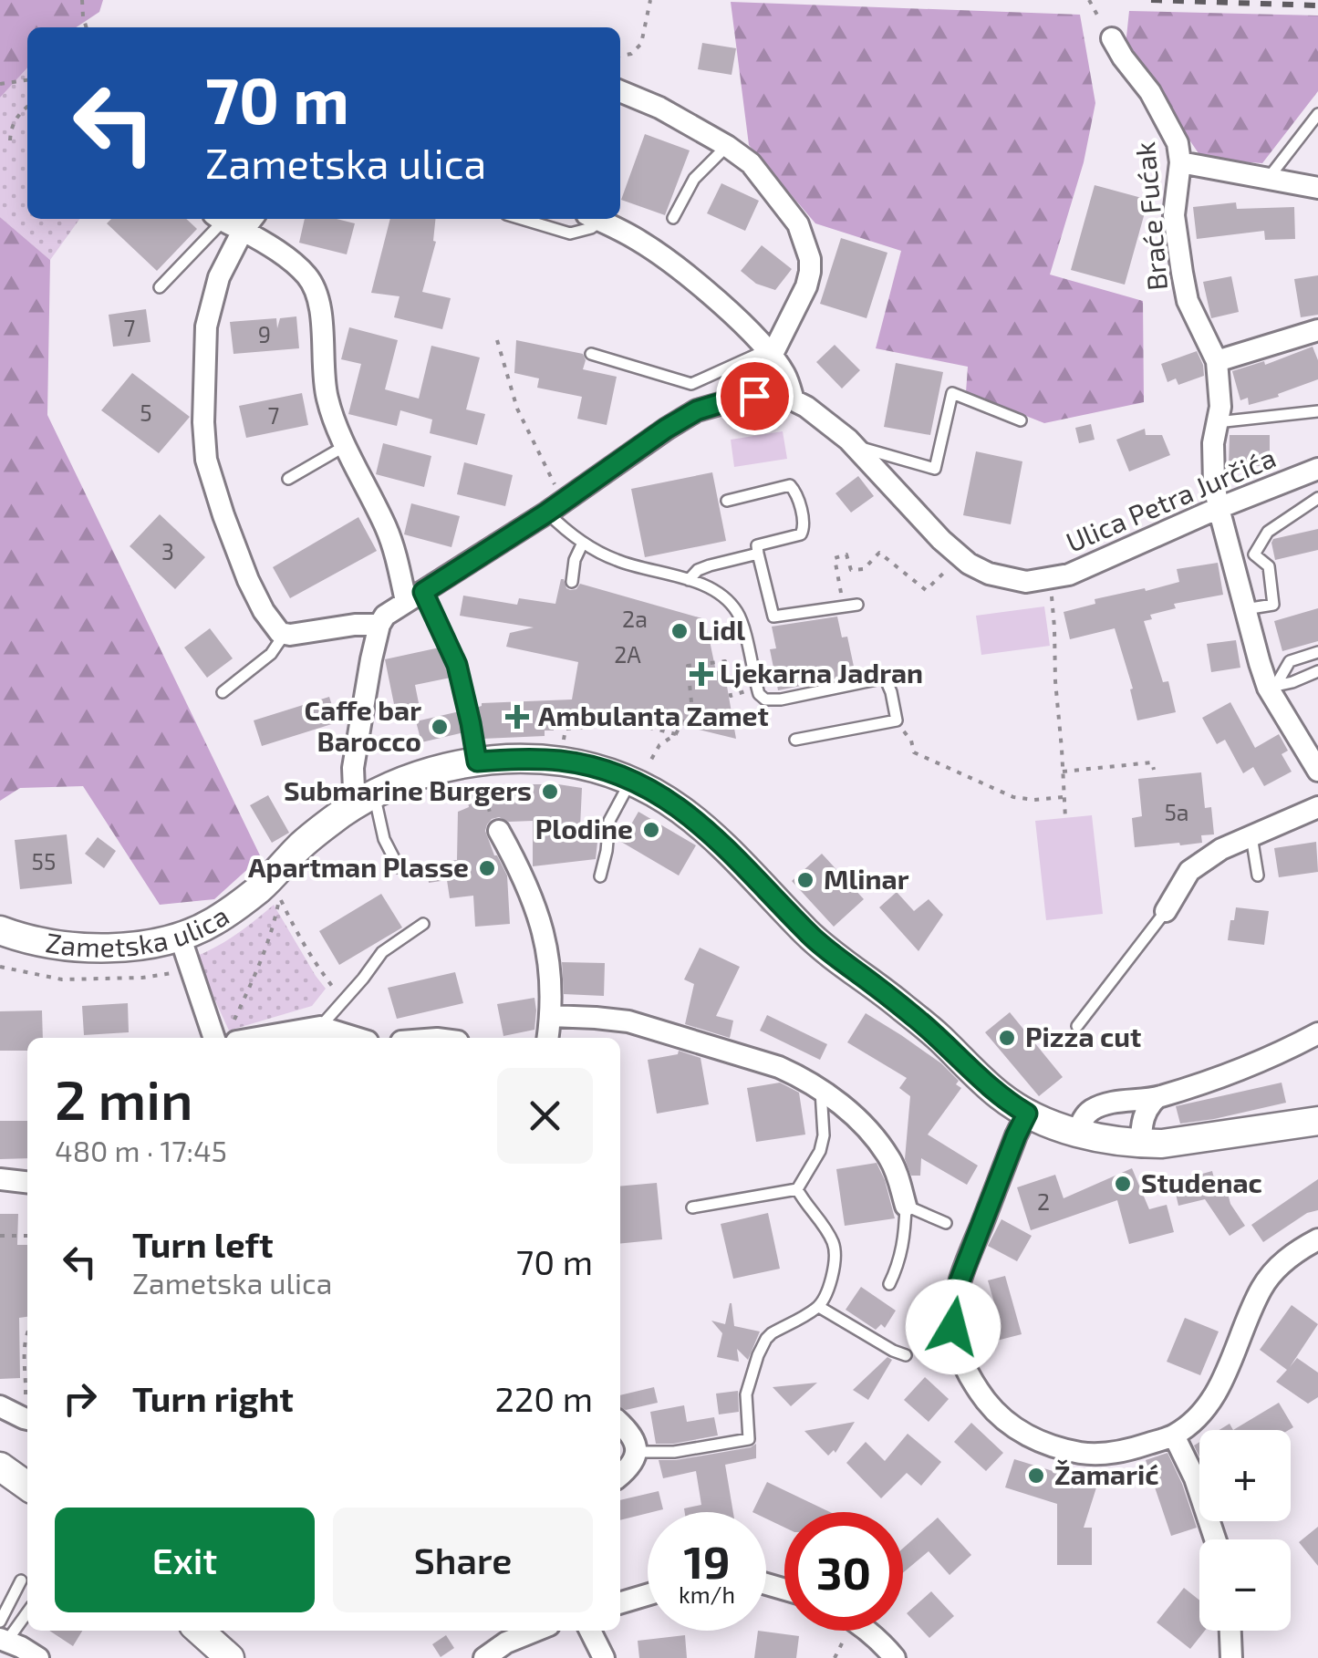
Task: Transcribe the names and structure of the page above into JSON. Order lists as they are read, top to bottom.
{
  "streets": {
    "main road": ["Zametska ulica"],
    "street": ["Braće Fućak", "Ulica Petra Jurčića"]
  },
  "crossings": [
    ["Braće Fućak", "Ulica Petra Jurčića"]
  ],
  "places": {
    "other": [
      "Lidl",
      "Caffe bar Barocco",
      "Submarine Burgers",
      "Plodine",
      "Apartman Plasse",
      "Mlinar",
      "Pizza cut",
      "Studenac",
      "Žamarić"
    ],
    "health": ["Ljekarna Jadran", "Ambulanta Zamet"]
  },
  "house_numbers": [
    "7",
    "9",
    "5",
    "7",
    "3",
    "2a",
    "2A",
    "5a",
    "55",
    "2"
  ],
  "page": {
    "turn": ["70 m", "Zametska ulica"],
    "heading": ["2 min", "480 m · 17:45"],
    "list": [
      {
        "name": "Turn left",
        "note": "Zametska ulica",
        "value": "70 m"
      },
      {
        "name": "Turn right",
        "value": "220 m"
      }
    ],
    "map_buttons": ["+", "−"],
    "buttons": ["Exit", "Share"],
    "speed": "19 km/h",
    "limit": "30"
  }
}
